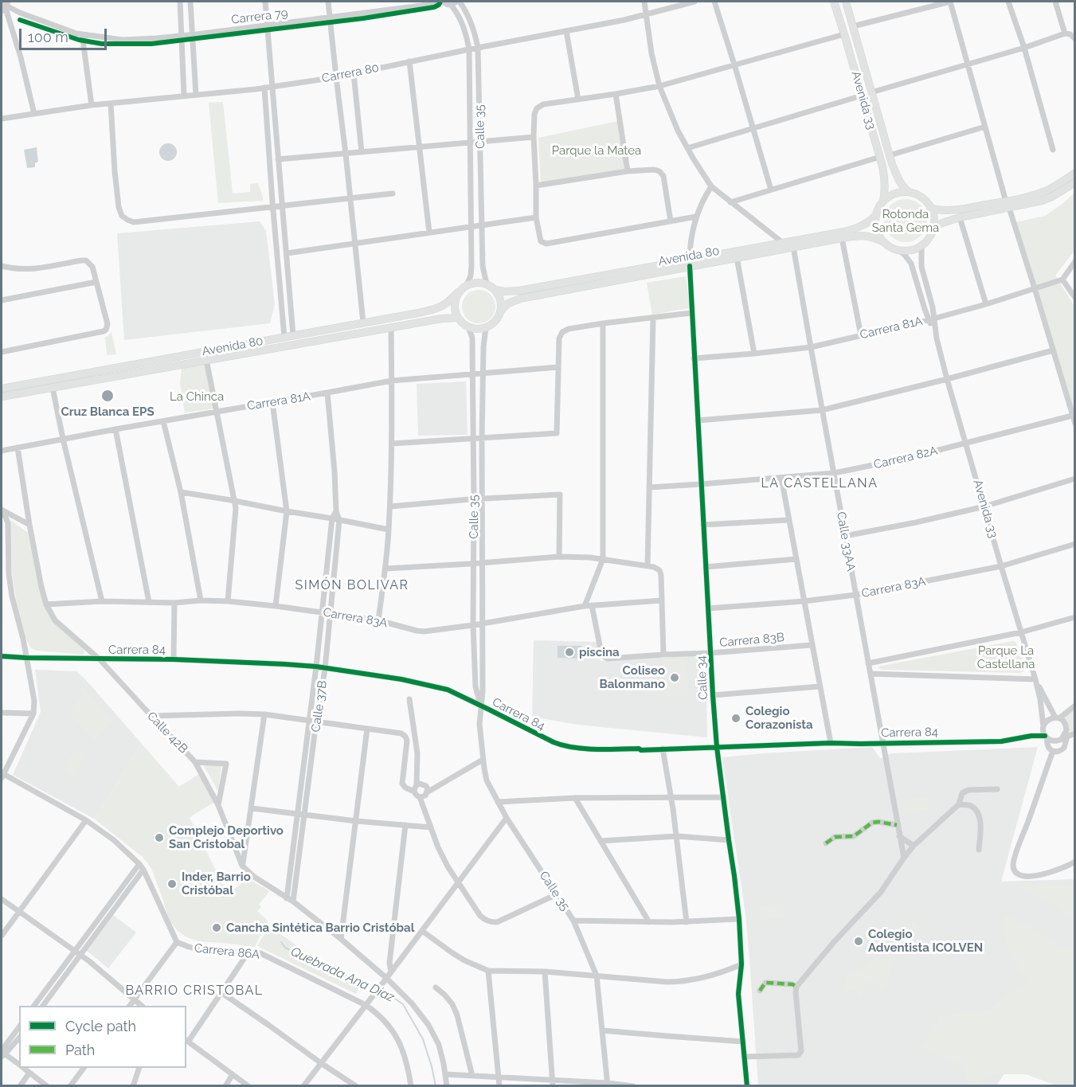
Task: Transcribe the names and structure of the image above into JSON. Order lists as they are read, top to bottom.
{
  "streets": {
    "main road": ["Avenida 33", "Avenida 80"],
    "street": [
      "Carrera 79",
      "Carrera 80",
      "Calle 35",
      "Carrera 81A",
      "Carrera 82A",
      "Calle 33AA",
      "Carrera 83A",
      "Carrera 83B",
      "Carrera 84",
      "Calle 34",
      "Calle 37B",
      "Calle 42B",
      "Carrera 86A"
    ]
  },
  "crossings": [
    ["Carrera 80", "Calle 35"],
    ["Avenida 33", "Avenida 80"],
    ["Avenida 33", "Carrera 81A"],
    ["Avenida 33", "Carrera 82A"],
    ["Avenida 33", "Carrera 83A"],
    ["Avenida 33", "Carrera 84"],
    ["Calle 35", "Avenida 80"],
    ["Calle 35", "Carrera 81A"],
    ["Calle 35", "Carrera 83A"],
    ["Calle 35", "Carrera 84"],
    ["Avenida 80", "Calle 33AA"],
    ["Avenida 80", "Calle 34"],
    ["Carrera 81A", "Calle 33AA"],
    ["Carrera 81A", "Calle 34"],
    ["Carrera 81A", "Calle 37B"],
    ["Carrera 81A", "Calle 42B"],
    ["Carrera 82A", "Calle 33AA"],
    ["Carrera 82A", "Calle 34"],
    ["Calle 33AA", "Carrera 83A"],
    ["Calle 33AA", "Carrera 84"],
    ["Carrera 83A", "Carrera 83B"],
    ["Carrera 83A", "Calle 34"],
    ["Carrera 83A", "Calle 37B"],
    ["Carrera 83A", "Calle 42B"],
    ["Carrera 83B", "Calle 34"],
    ["Carrera 84", "Calle 34"],
    ["Carrera 84", "Calle 37B"],
    ["Carrera 84", "Calle 42B"],
    ["Calle 37B", "Calle 42B"]
  ],
  "districts": ["LA CASTELLANA", "SIMÓN BOLIVAR", "BARRIO CRISTOBAL"],
  "water": ["Quebrada Ana Díaz"],
  "parks": [
    "Parque la Matea",
    "Rotonda Santa Gema",
    "La Chinca",
    "Parque La Castellana"
  ],
  "places": [
    "Cruz Blanca EPS",
    "piscina",
    "Coliseo Balonmano",
    "Colegio Corazonista",
    "Complejo Deportivo San Cristobal",
    "Inder, Barrio Cristóbal",
    "Cancha Sintética Barrio Cristóbal",
    "Colegio Adventista ICOLVEN"
  ],
  "legend": ["Cycle path", "Path"],
  "scale_bar": "100 m"
}
